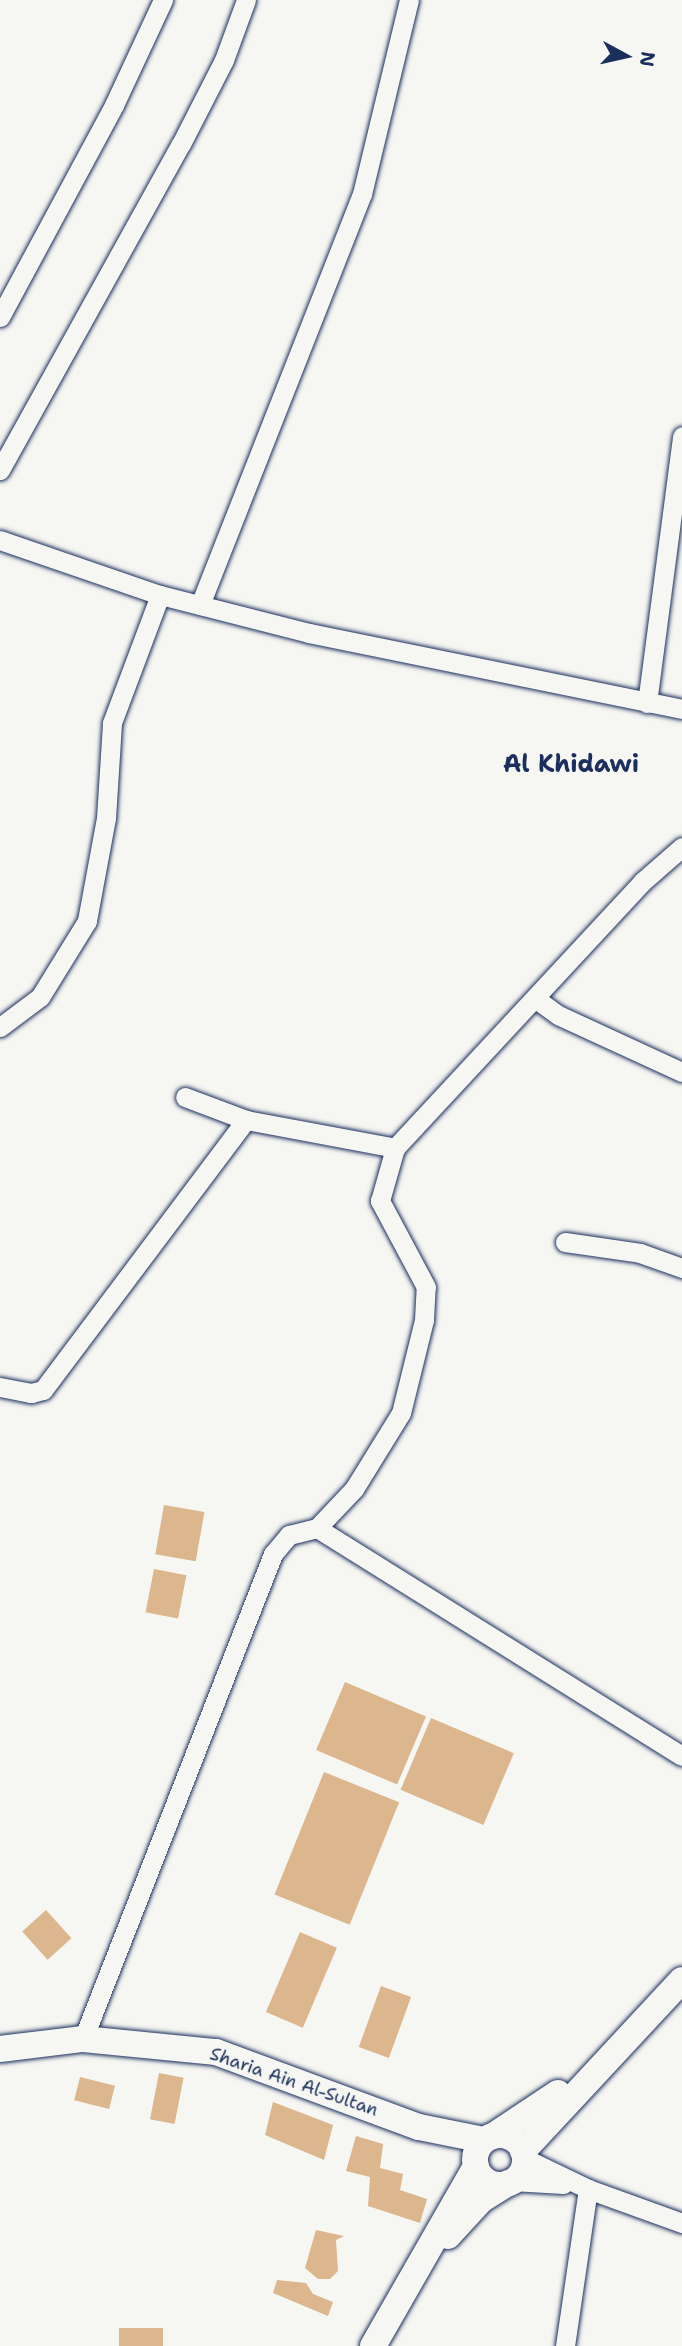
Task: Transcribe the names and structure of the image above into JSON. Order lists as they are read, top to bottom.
{
  "streets": {
    "main road": ["Sharia Ain Al-Sultan"]
  },
  "districts": ["Al Khidawi"],
  "north": "right"
}
